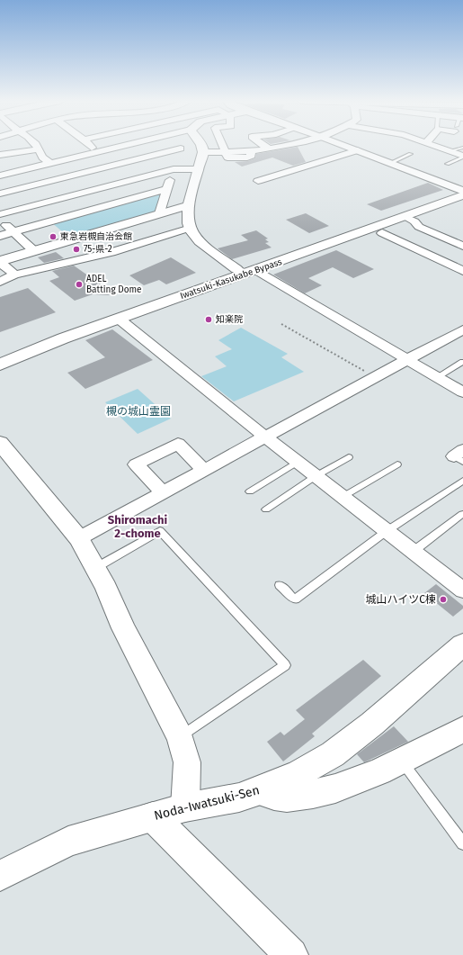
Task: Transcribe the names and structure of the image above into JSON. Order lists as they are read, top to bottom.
{
  "streets": {
    "main road": ["Iwatsuki-Kasukabe Bypass", "Noda-Iwatsuki-Sen"]
  },
  "districts": ["Shiromachi 2-chome"],
  "parks": ["槻の城山霊園"],
  "places": [
    "東急岩槻自治会館",
    "75-県-2",
    "ADEL Batting Dome",
    "知楽院",
    "城山ハイツC棟"
  ]
}
